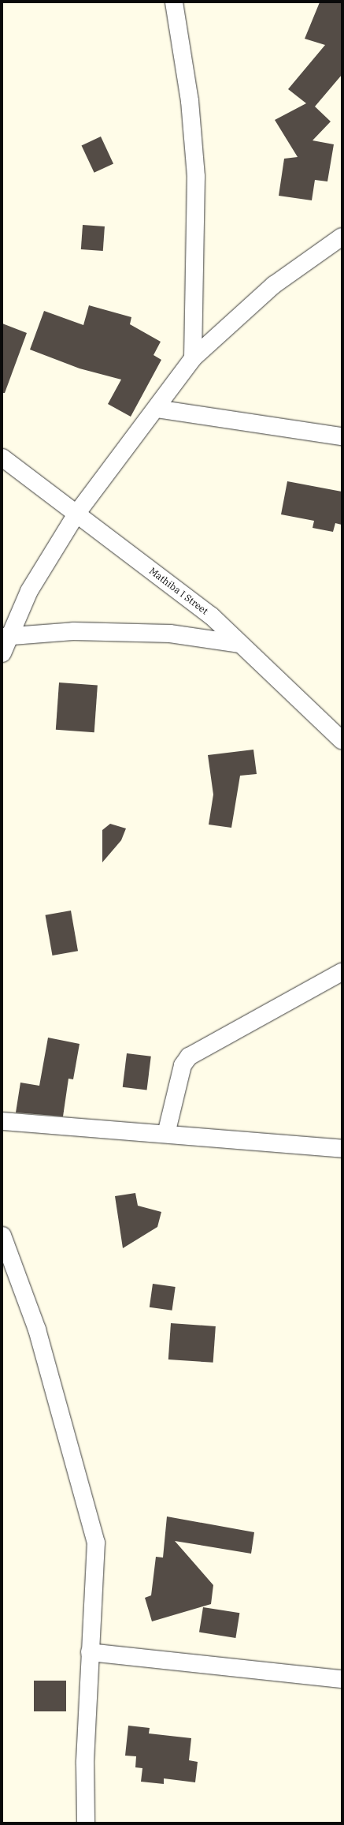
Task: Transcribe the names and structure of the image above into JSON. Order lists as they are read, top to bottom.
{
  "streets": {
    "street": ["Mathiba I Street"]
  }
}
